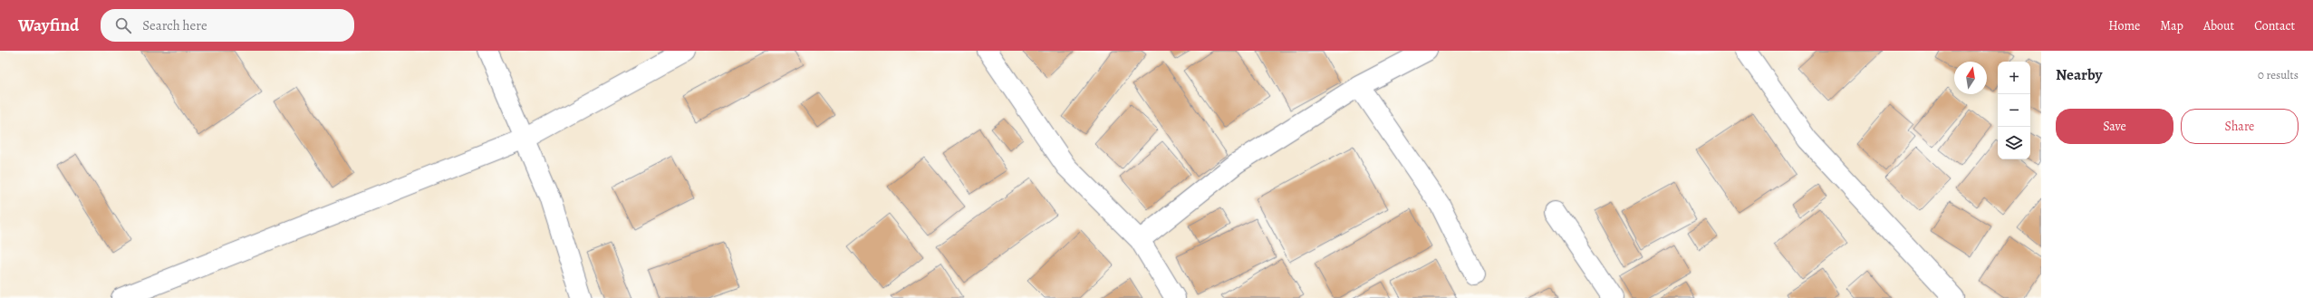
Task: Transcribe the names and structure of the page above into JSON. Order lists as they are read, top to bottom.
{
  "north": "top",
  "page": {
    "header": "Wayfind",
    "search": "Search here",
    "nav": [
      "Home",
      "Map",
      "About",
      "Contact"
    ],
    "heading": ["Nearby", "0 results"],
    "map_buttons": ["+", "−"],
    "buttons": ["Save", "Share"]
  }
}
